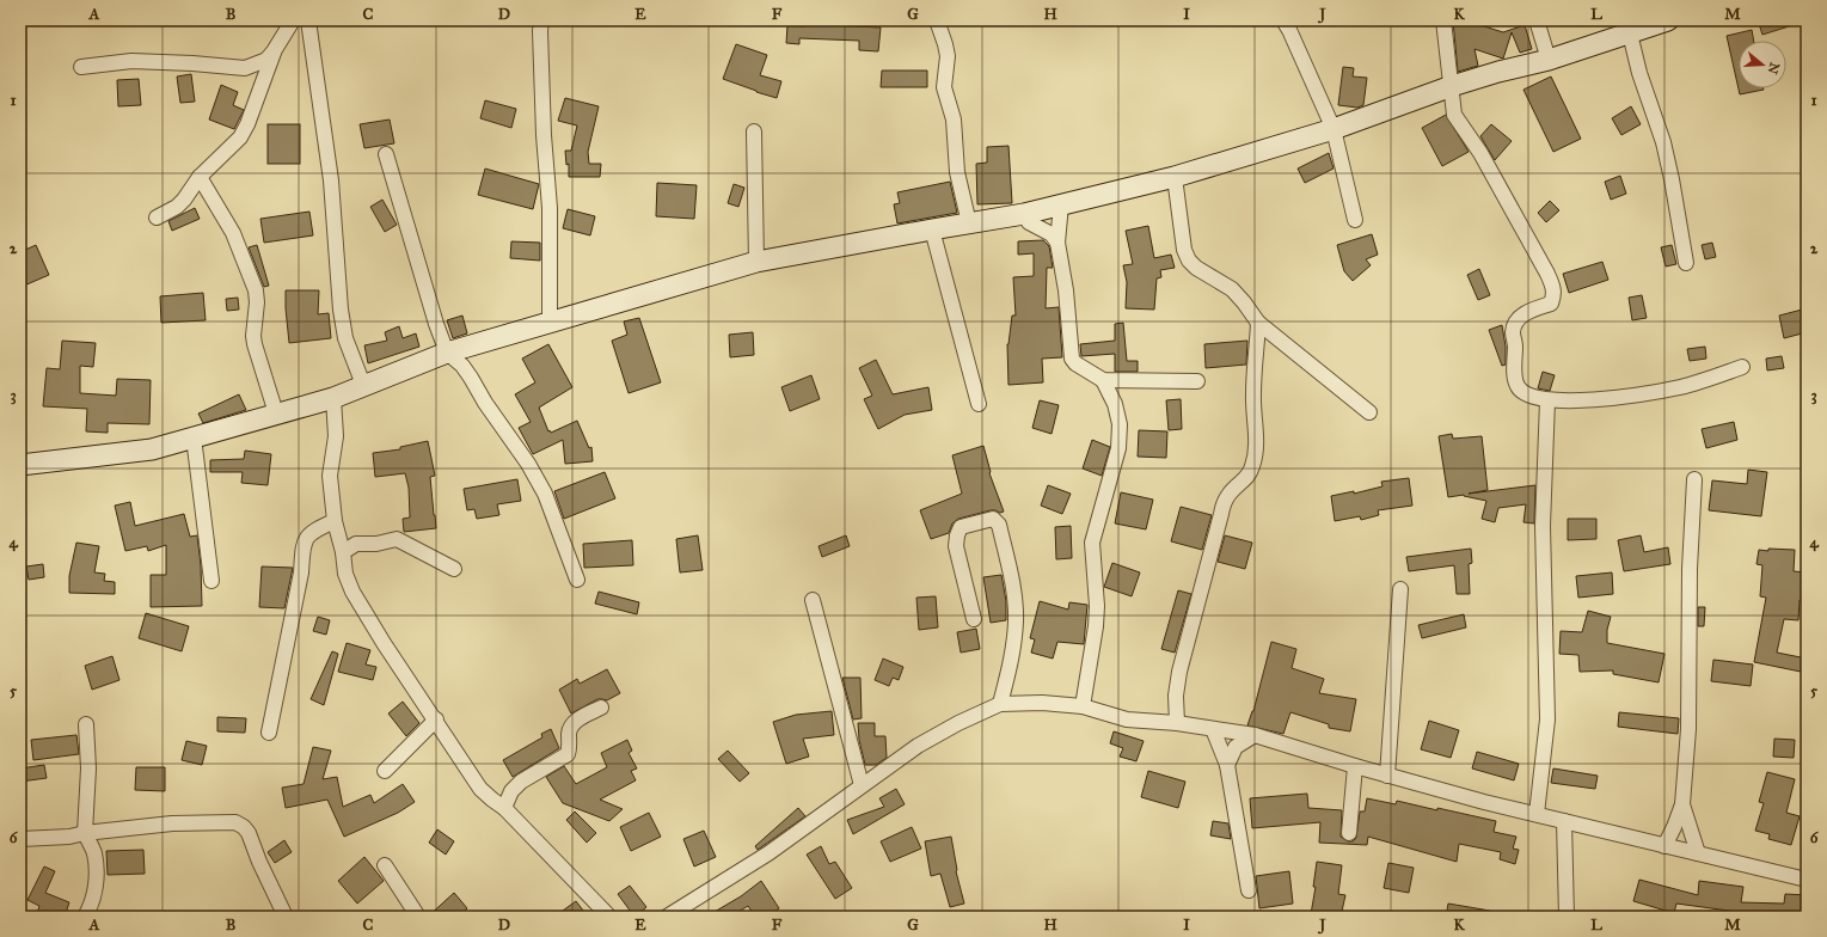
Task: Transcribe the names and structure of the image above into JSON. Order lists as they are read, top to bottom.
{
  "north": "right",
  "grid": {
    "columns": [
      "A",
      "B",
      "C",
      "D",
      "E",
      "F",
      "G",
      "H",
      "I",
      "J",
      "K",
      "L",
      "M"
    ],
    "rows": [
      "1",
      "2",
      "3",
      "4",
      "5",
      "6"
    ]
  }
}
